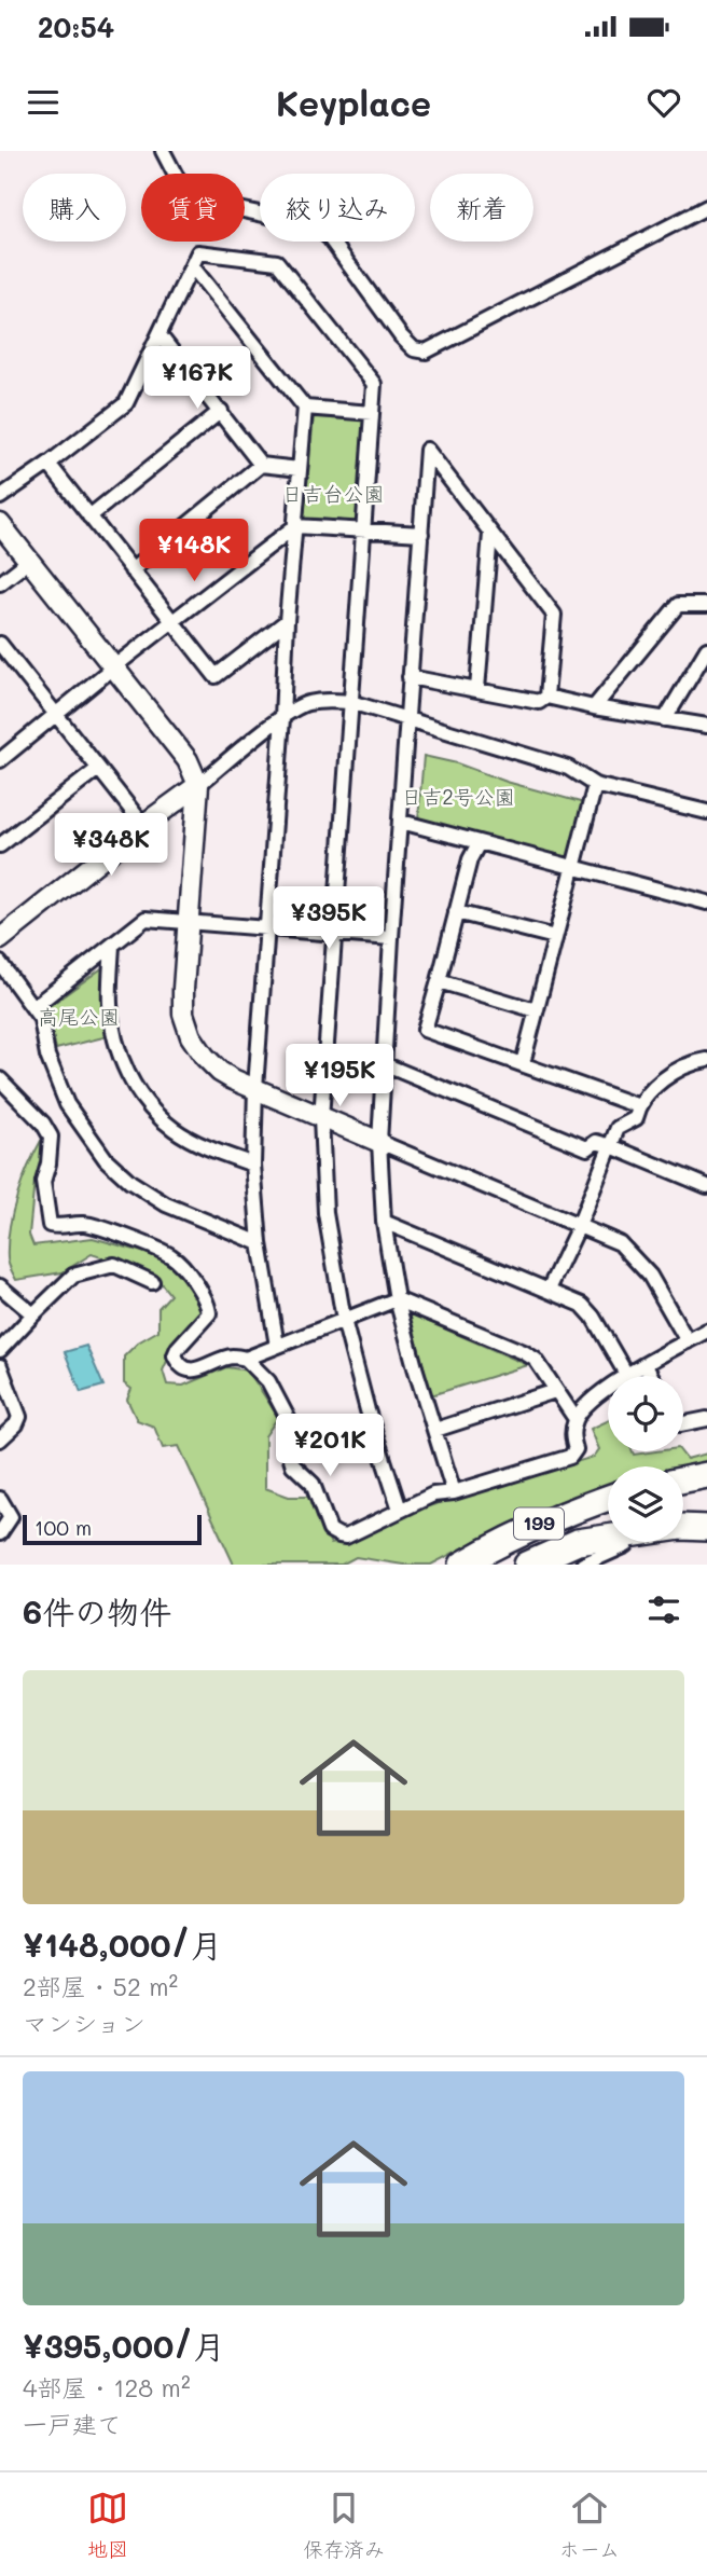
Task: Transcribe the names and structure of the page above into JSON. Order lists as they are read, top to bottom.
{
  "streets": {
    "highway": ["199"]
  },
  "parks": ["日吉台公園", "日吉2号公園", "高尾公園"],
  "scale_bar": "100 m",
  "page": {
    "status": "20:54",
    "header": "Keyplace",
    "chip": [
      "購入",
      "賃貸",
      "絞り込み",
      "新着"
    ],
    "price": [
      "¥167K",
      "¥148K",
      "¥348K",
      "¥395K",
      "¥195K",
      "¥201K"
    ],
    "scale": "100 m",
    "heading": "6件の物件",
    "list": [
      {
        "name": "¥148,000/月",
        "note": "2部屋 · 52 m² · マンション"
      },
      {
        "name": "¥395,000/月",
        "note": "4部屋 · 128 m² · 一戸建て"
      }
    ],
    "tabs": ["地図", "保存済み", "ホーム"]
  }
}
